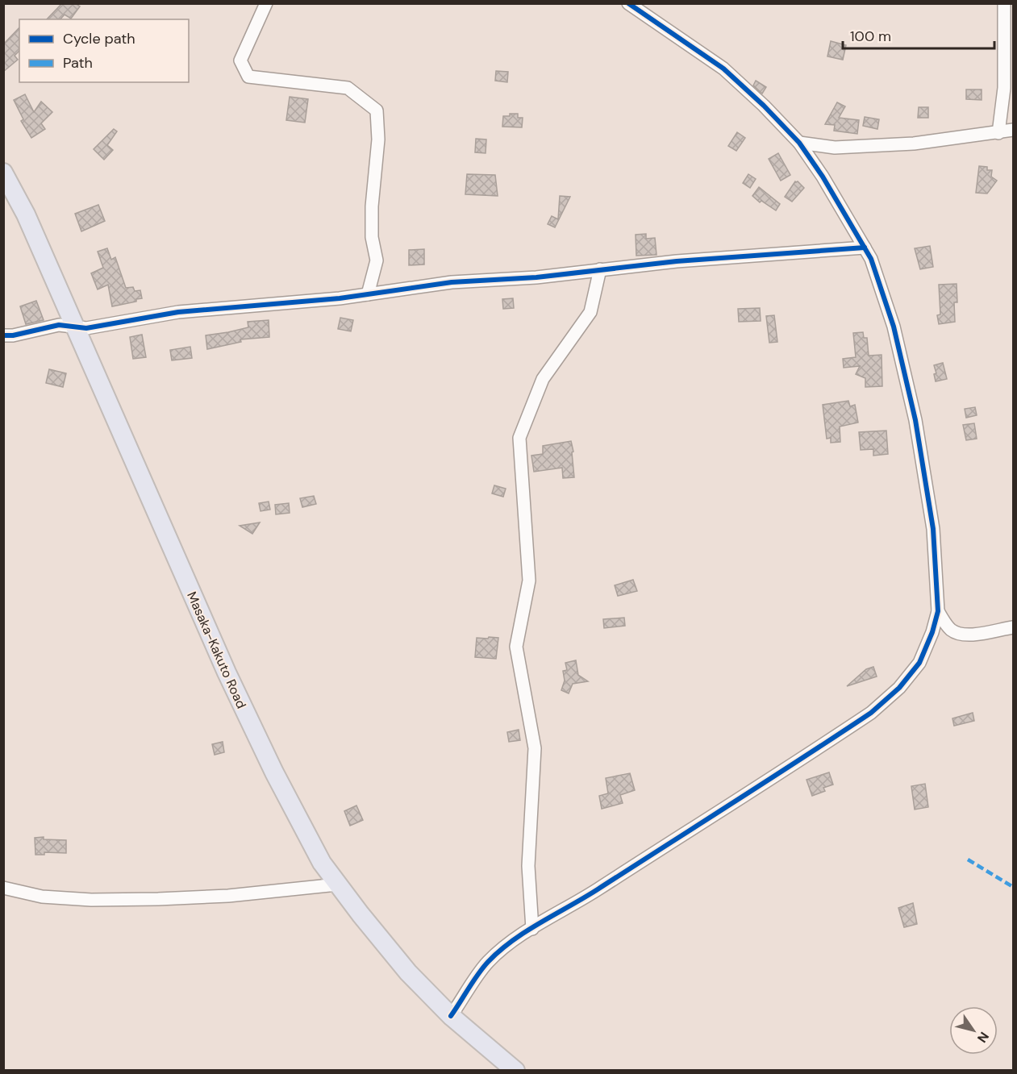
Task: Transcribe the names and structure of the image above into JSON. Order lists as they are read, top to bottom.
{
  "streets": {
    "highway": ["Masaka-Kakuto Road"]
  },
  "legend": ["Cycle path", "Path"],
  "scale_bar": "100 m",
  "north": "bottom right"
}
